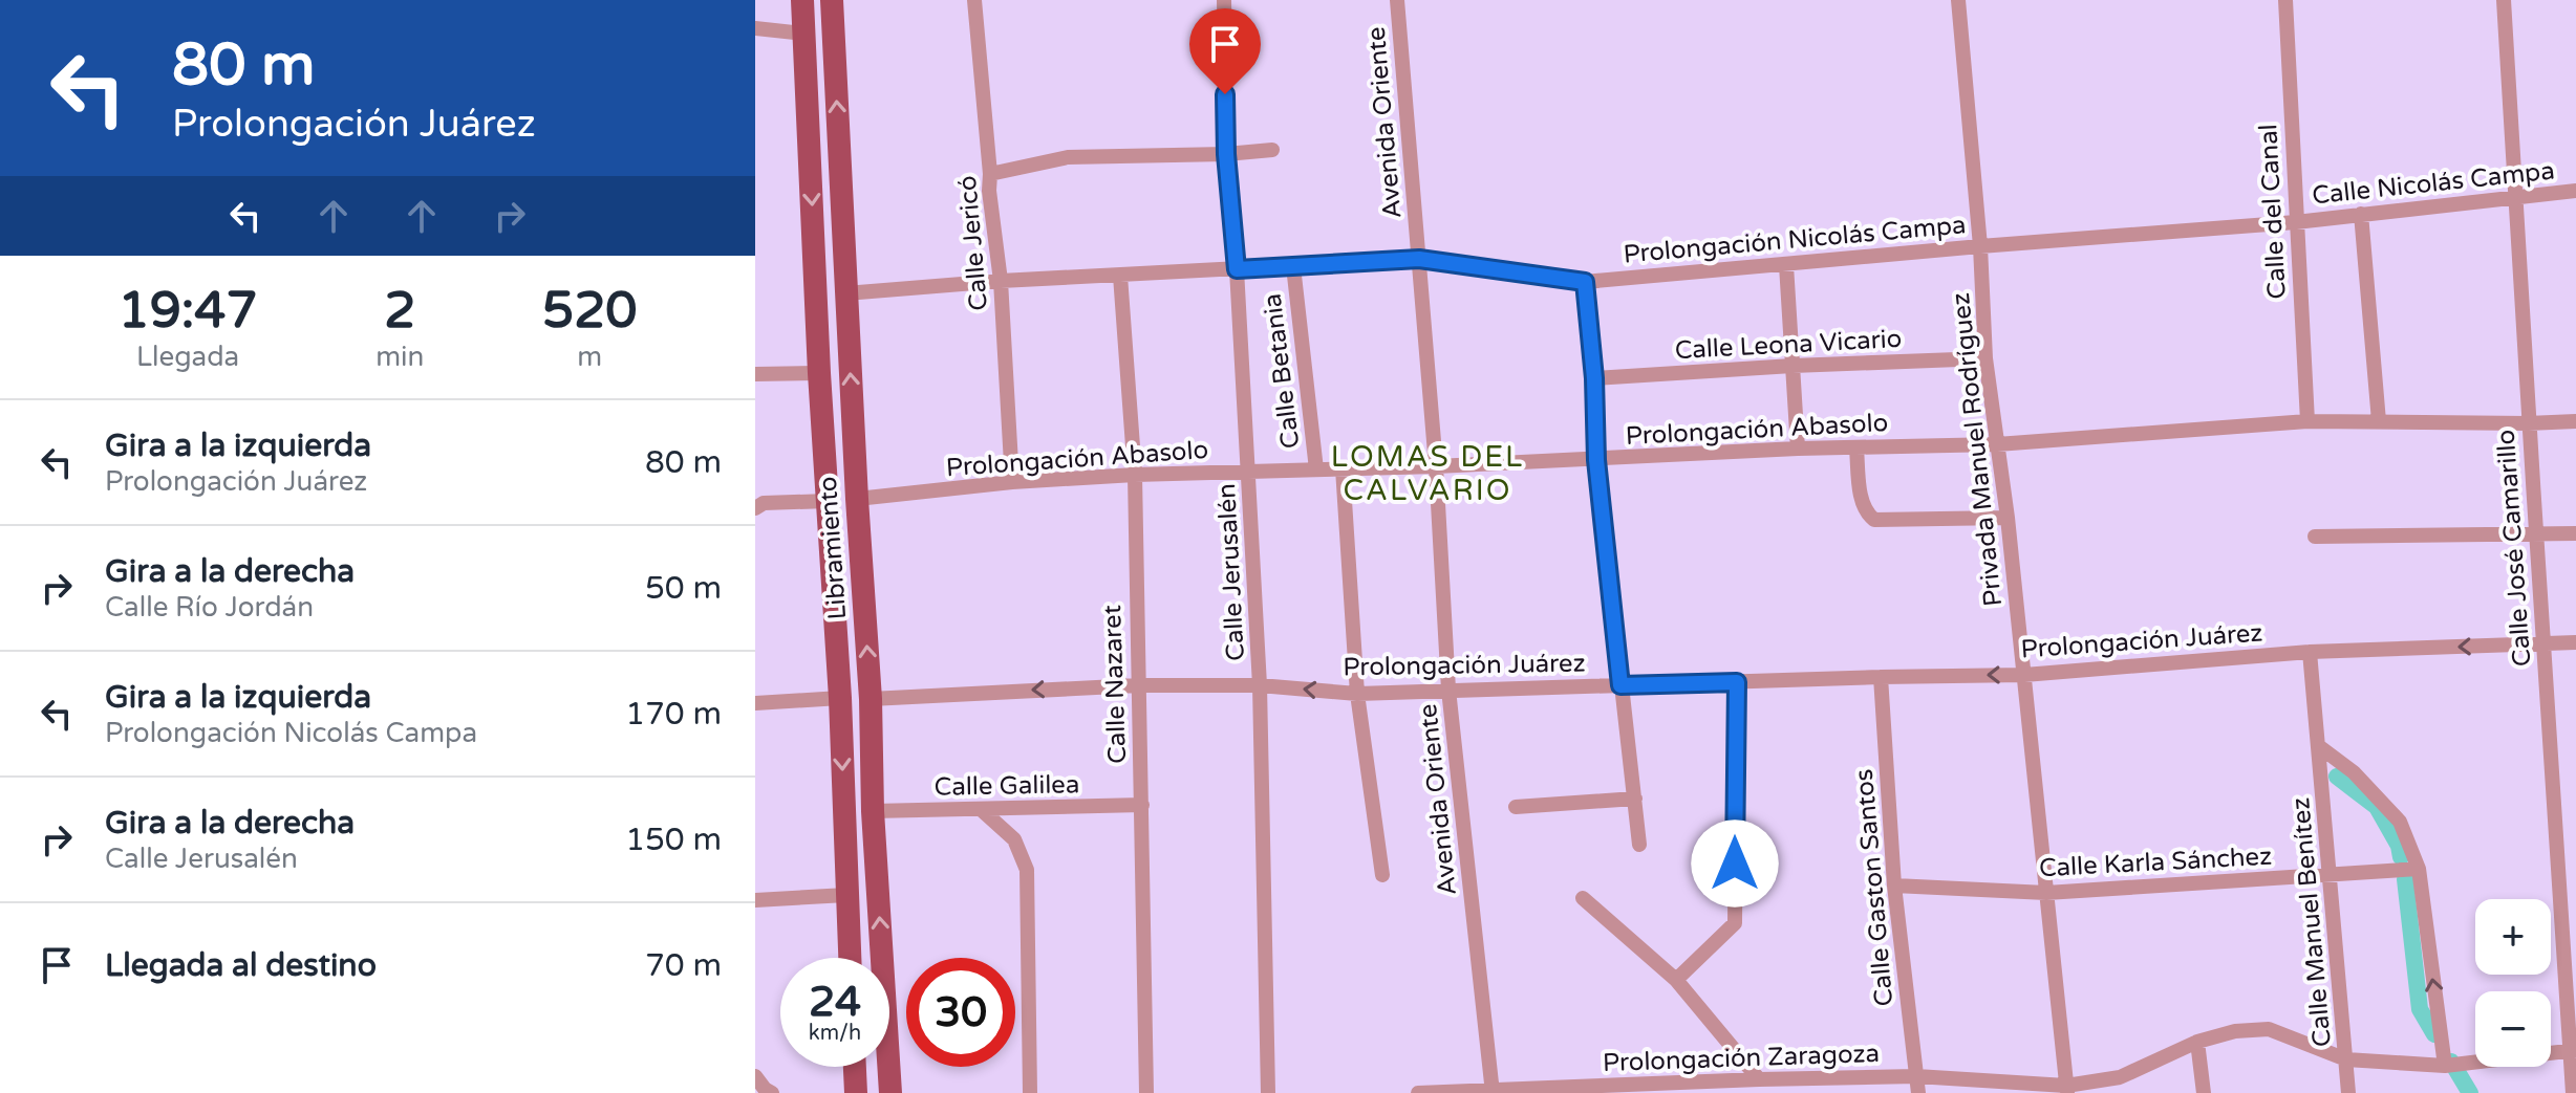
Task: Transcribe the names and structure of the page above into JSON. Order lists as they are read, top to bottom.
{
  "streets": {
    "main road": ["Libramiento"],
    "street": [
      "Avenida Oriente",
      "Calle Nicolás Campa",
      "Calle del Canal",
      "Prolongación Nicolás Campa",
      "Calle Jericó",
      "Calle Leona Vicario",
      "Calle Betania",
      "Prolongación Abasolo",
      "Privada Manuel Rodríguez",
      "Calle José Camarillo",
      "Calle Jerusalén",
      "Prolongación Juárez",
      "Calle Nazaret",
      "Calle Galilea",
      "Calle Karla Sánchez",
      "Calle Gaston Santos",
      "Calle Manuel Benítez",
      "Prolongación Zaragoza"
    ]
  },
  "crossings": [
    ["Avenida Oriente", "Prolongación Nicolás Campa"],
    ["Avenida Oriente", "Prolongación Abasolo"],
    ["Avenida Oriente", "Prolongación Juárez"],
    ["Avenida Oriente", "Prolongación Zaragoza"],
    ["Calle Nicolás Campa", "Calle del Canal"],
    ["Calle Nicolás Campa", "Prolongación Nicolás Campa"],
    ["Calle Nicolás Campa", "Calle José Camarillo"],
    ["Calle del Canal", "Prolongación Nicolás Campa"],
    ["Calle del Canal", "Prolongación Abasolo"],
    ["Prolongación Nicolás Campa", "Calle Jericó"],
    ["Prolongación Nicolás Campa", "Calle Betania"],
    ["Prolongación Nicolás Campa", "Privada Manuel Rodríguez"],
    ["Prolongación Nicolás Campa", "Libramiento"],
    ["Prolongación Nicolás Campa", "Calle Jerusalén"],
    ["Prolongación Nicolás Campa", "Calle Nazaret"],
    ["Calle Jericó", "Prolongación Abasolo"],
    ["Calle Leona Vicario", "Privada Manuel Rodríguez"],
    ["Calle Betania", "Prolongación Abasolo"],
    ["Prolongación Abasolo", "Privada Manuel Rodríguez"],
    ["Prolongación Abasolo", "Libramiento"],
    ["Prolongación Abasolo", "Calle José Camarillo"],
    ["Prolongación Abasolo", "Calle Jerusalén"],
    ["Prolongación Abasolo", "Calle Nazaret"],
    ["Privada Manuel Rodríguez", "Prolongación Juárez"],
    ["Privada Manuel Rodríguez", "Calle Karla Sánchez"],
    ["Privada Manuel Rodríguez", "Prolongación Zaragoza"],
    ["Libramiento", "Prolongación Juárez"],
    ["Libramiento", "Calle Galilea"],
    ["Calle José Camarillo", "Prolongación Juárez"],
    ["Calle José Camarillo", "Prolongación Zaragoza"],
    ["Calle Jerusalén", "Prolongación Juárez"],
    ["Prolongación Juárez", "Calle Nazaret"],
    ["Prolongación Juárez", "Calle Gaston Santos"],
    ["Calle Nazaret", "Calle Galilea"],
    ["Calle Karla Sánchez", "Calle Gaston Santos"],
    ["Calle Karla Sánchez", "Calle Manuel Benítez"],
    ["Calle Gaston Santos", "Prolongación Zaragoza"],
    ["Calle Manuel Benítez", "Prolongación Zaragoza"]
  ],
  "districts": ["LOMAS DEL CALVARIO"],
  "page": {
    "turn": ["80 m", "Prolongación Juárez"],
    "eta": [
      "19:47",
      "Llegada",
      "2",
      "min",
      "520",
      "m"
    ],
    "list": [
      {
        "name": "Gira a la izquierda",
        "note": "Prolongación Juárez",
        "value": "80 m"
      },
      {
        "name": "Gira a la derecha",
        "note": "Calle Río Jordán",
        "value": "50 m"
      },
      {
        "name": "Gira a la izquierda",
        "note": "Prolongación Nicolás Campa",
        "value": "170 m"
      },
      {
        "name": "Gira a la derecha",
        "note": "Calle Jerusalén",
        "value": "150 m"
      },
      {
        "name": "Llegada al destino",
        "value": "70 m"
      }
    ],
    "map_buttons": ["+", "−"],
    "speed": "24 km/h",
    "limit": "30"
  }
}
